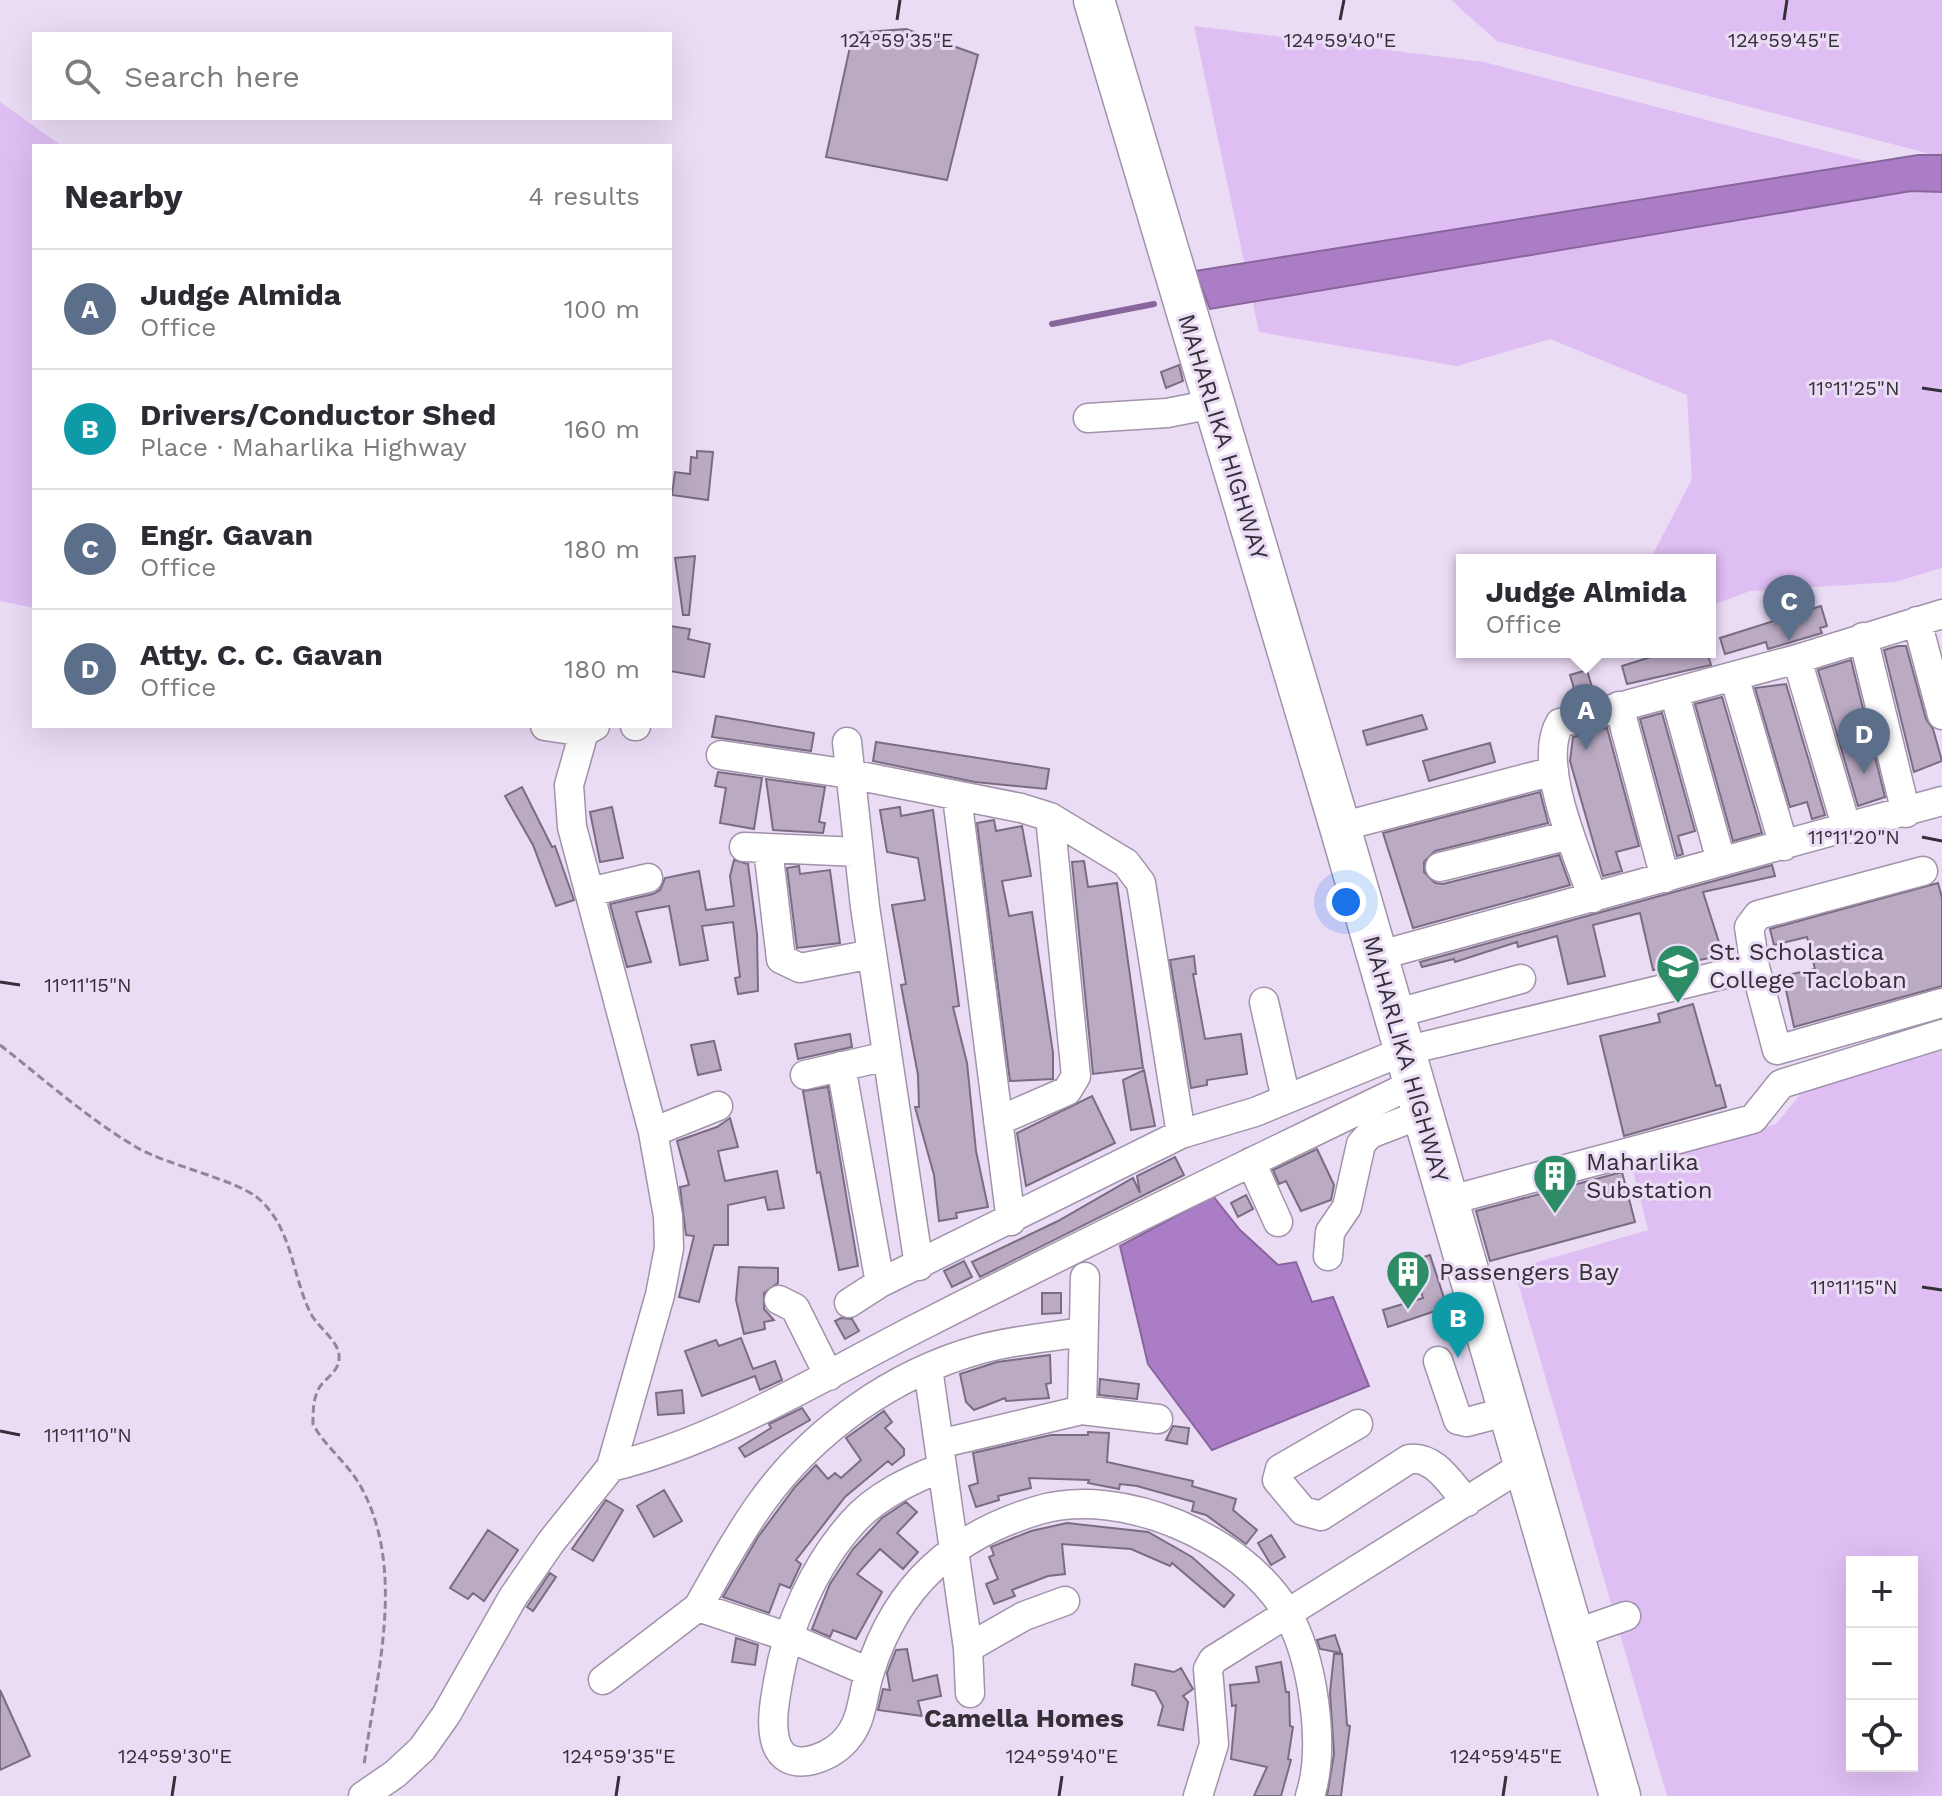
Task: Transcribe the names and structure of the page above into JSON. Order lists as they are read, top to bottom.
{
  "streets": {
    "highway": ["MAHARLIKA HIGHWAY"]
  },
  "districts": ["Camella Homes"],
  "places": {
    "school or university": ["St. Scholastica College Tacloban"],
    "building": ["Maharlika Substation", "Passengers Bay"]
  },
  "page": {
    "search": "Search here",
    "heading": ["Nearby", "4 results"],
    "list": [
      {
        "mark": "A",
        "name": "Judge Almida",
        "note": "Office",
        "value": "100 m"
      },
      {
        "mark": "B",
        "name": "Drivers/Conductor Shed",
        "note": "Place · Maharlika Highway",
        "value": "160 m"
      },
      {
        "mark": "C",
        "name": "Engr. Gavan",
        "note": "Office",
        "value": "180 m"
      },
      {
        "mark": "D",
        "name": "Atty. C. C. Gavan",
        "note": "Office",
        "value": "180 m"
      }
    ],
    "popup": ["Judge Almida", "Office"],
    "pins": [
      "C",
      "A",
      "D",
      "B"
    ],
    "map_buttons": ["+", "−"]
  },
  "coordinates": [
    "124°59'35\"E",
    "124°59'40\"E",
    "124°59'45\"E",
    "11°11'25\"N",
    "11°11'20\"N",
    "11°11'15\"N",
    "11°11'10\"N",
    "124°59'30\"E"
  ]
}
